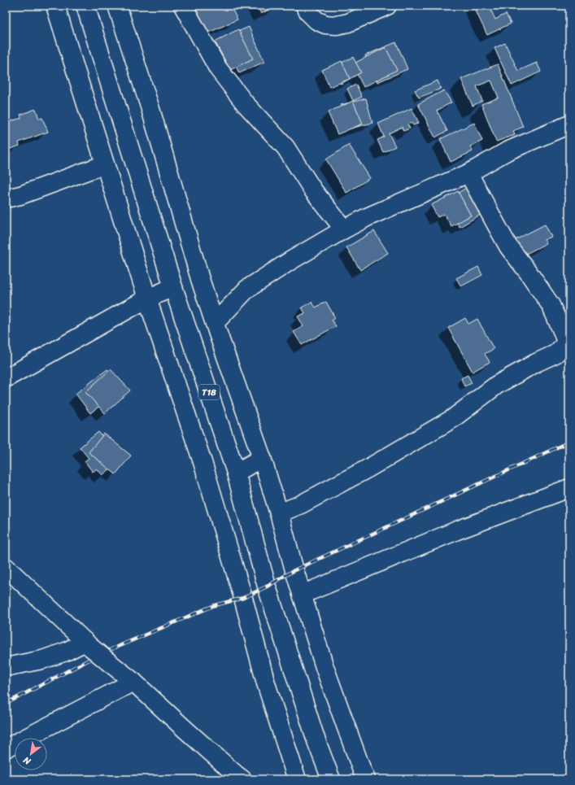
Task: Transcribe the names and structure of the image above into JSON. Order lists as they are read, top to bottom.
{
  "streets": {
    "street": ["T18"]
  },
  "north": "bottom left"
}
